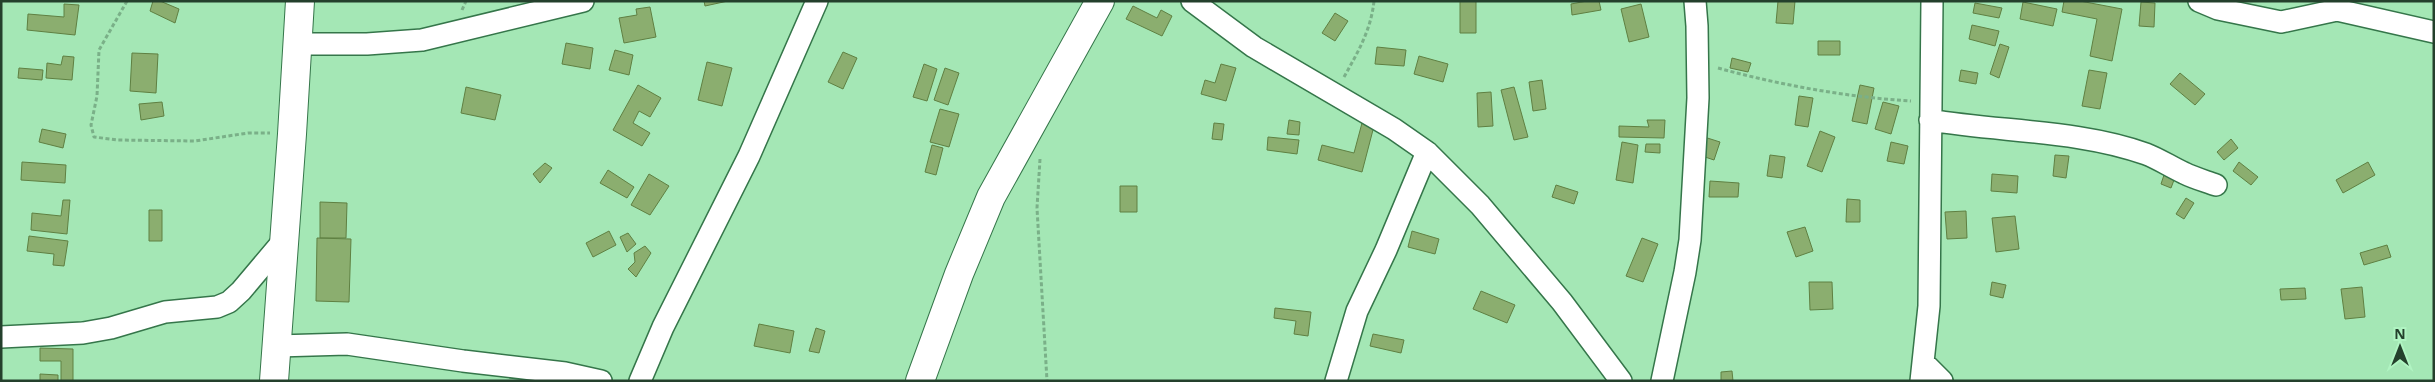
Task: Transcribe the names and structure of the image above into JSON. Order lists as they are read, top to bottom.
{
  "north": "top"
}
